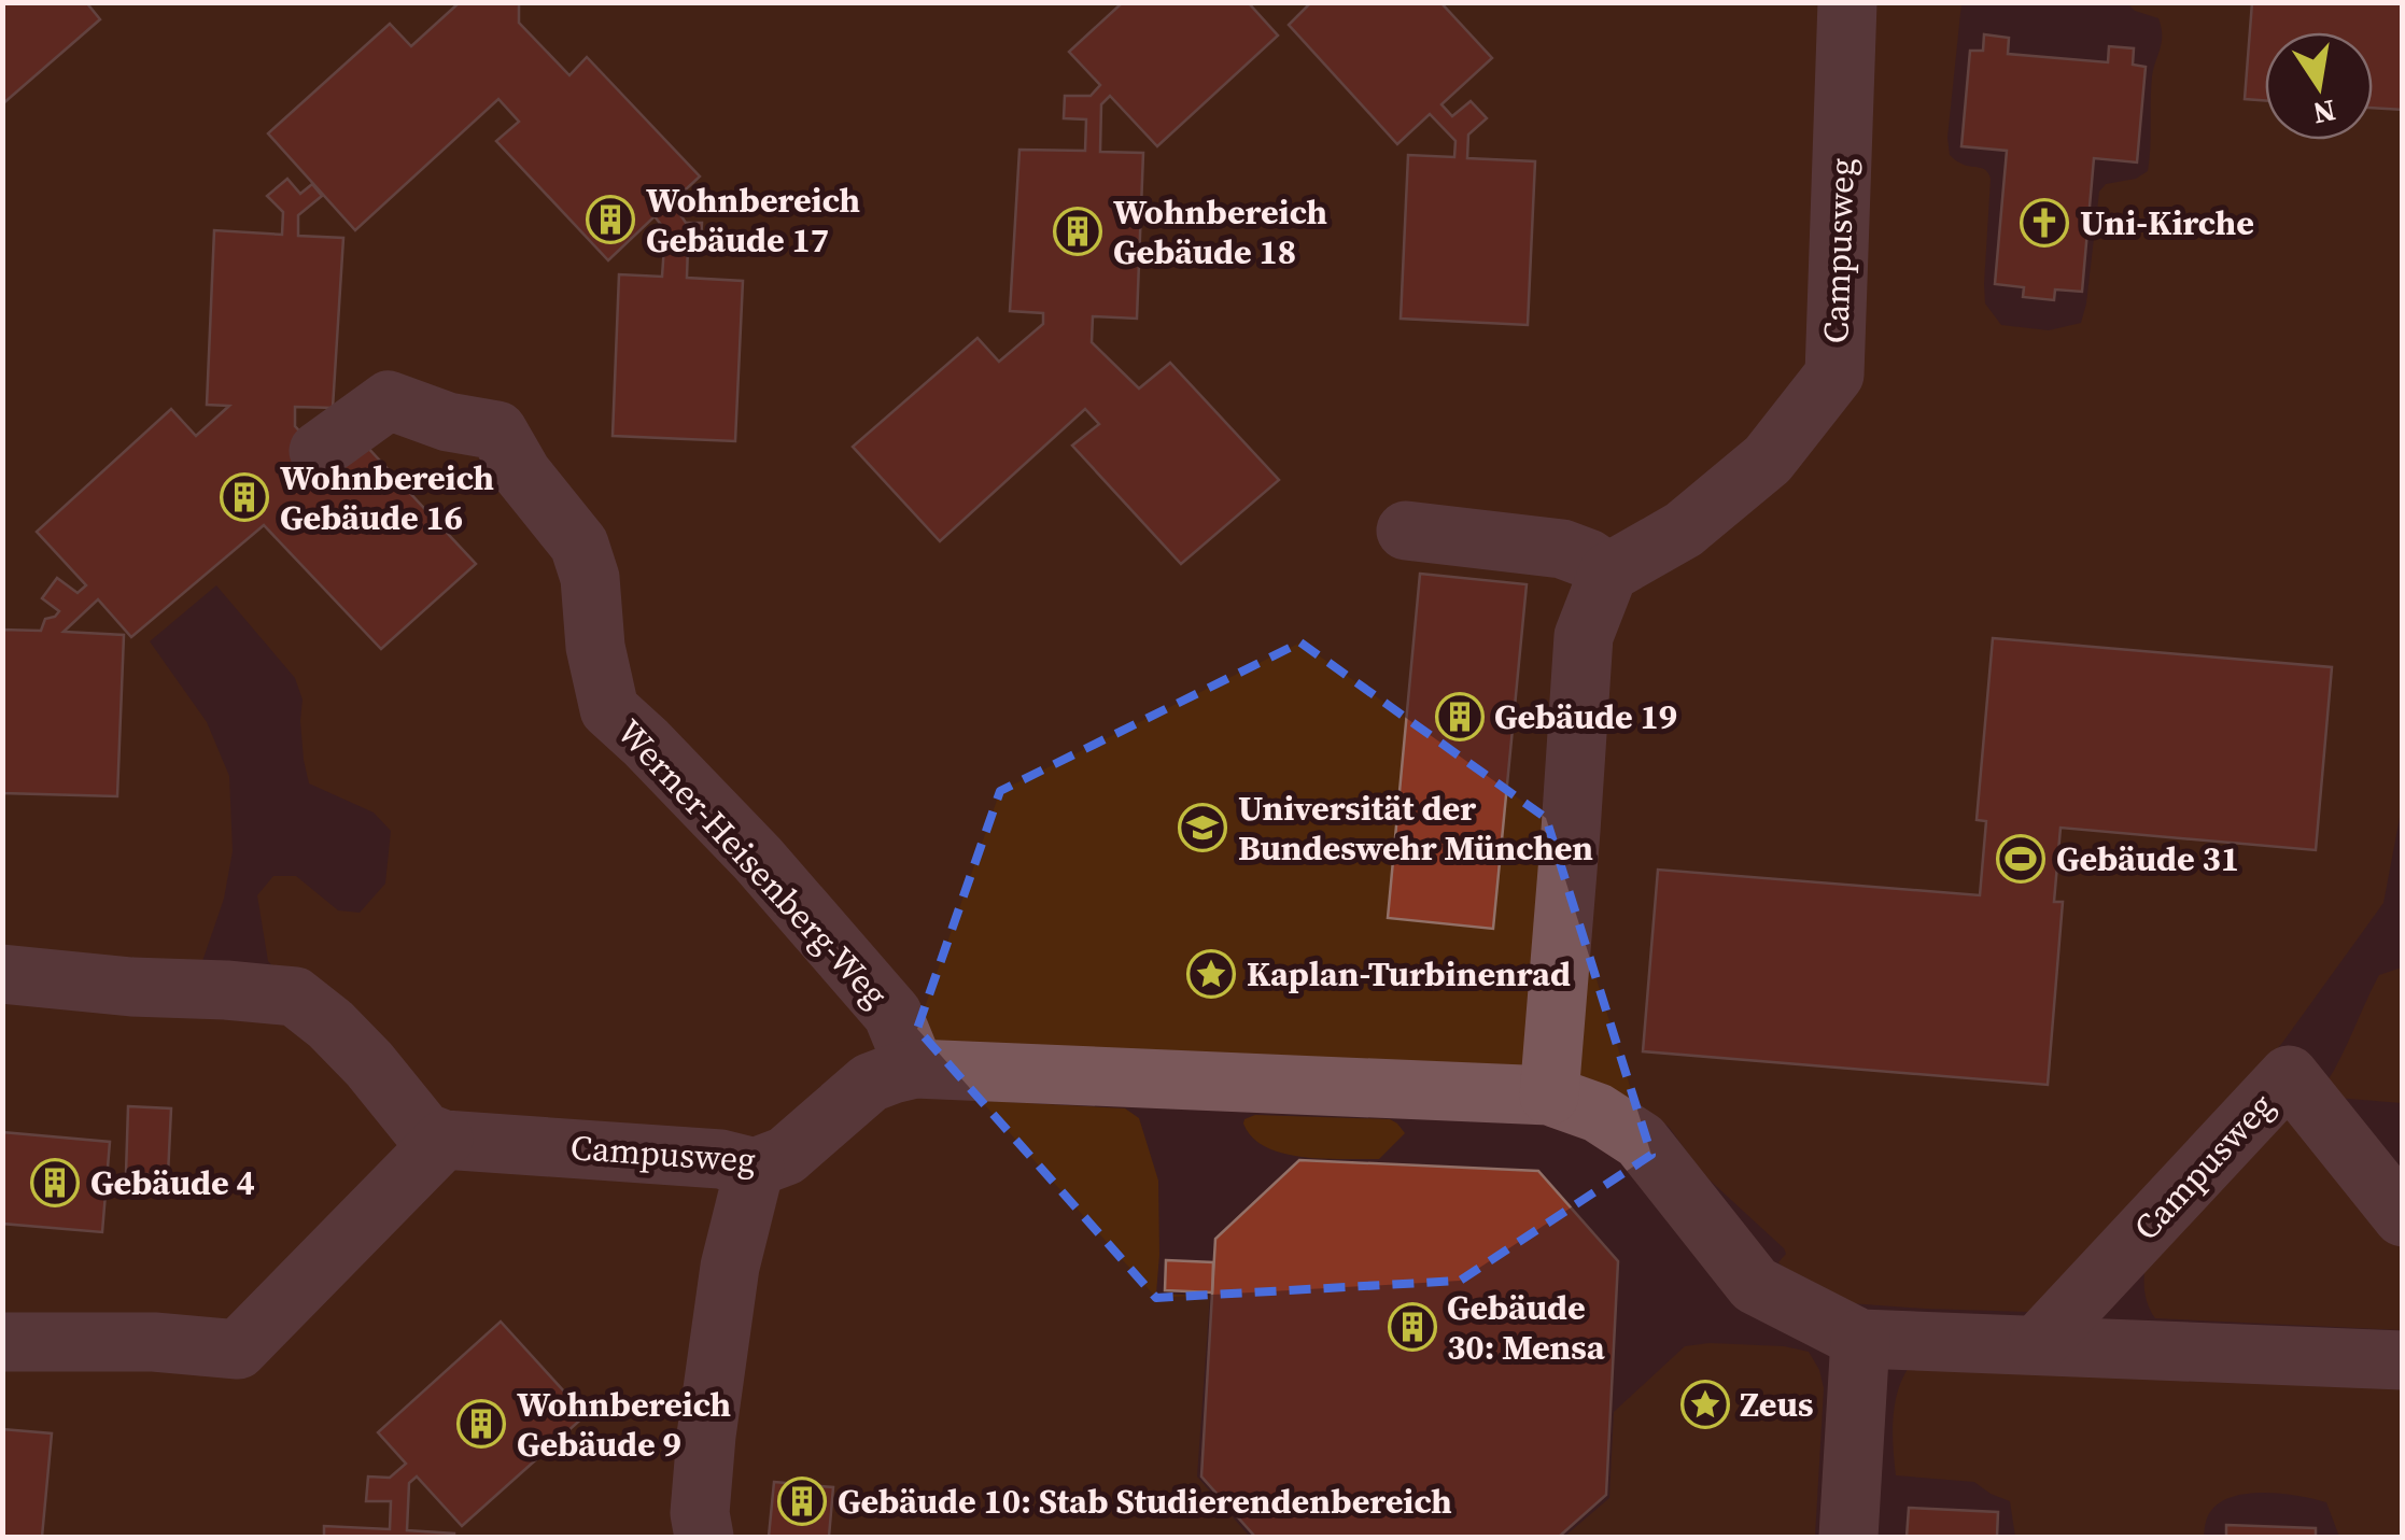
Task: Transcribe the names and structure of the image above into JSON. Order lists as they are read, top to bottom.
{
  "streets": {
    "street": ["Campusweg", "Werner-Heisenberg-Weg"]
  },
  "crossings": [
    ["Campusweg", "Werner-Heisenberg-Weg"]
  ],
  "places": {
    "building": [
      "Wohnbereich Gebäude 17",
      "Wohnbereich Gebäude 18",
      "Wohnbereich Gebäude 16",
      "Gebäude 19",
      "Gebäude 4",
      "Gebäude 30: Mensa",
      "Wohnbereich Gebäude 9",
      "Gebäude 10: Stab Studierendenbereich"
    ],
    "church": ["Uni-Kirche"],
    "school or university": ["Universität der Bundeswehr München"],
    "sports": ["Gebäude 31"],
    "place": ["Kaplan-Turbinenrad", "Zeus"]
  },
  "north": "bottom"
}
